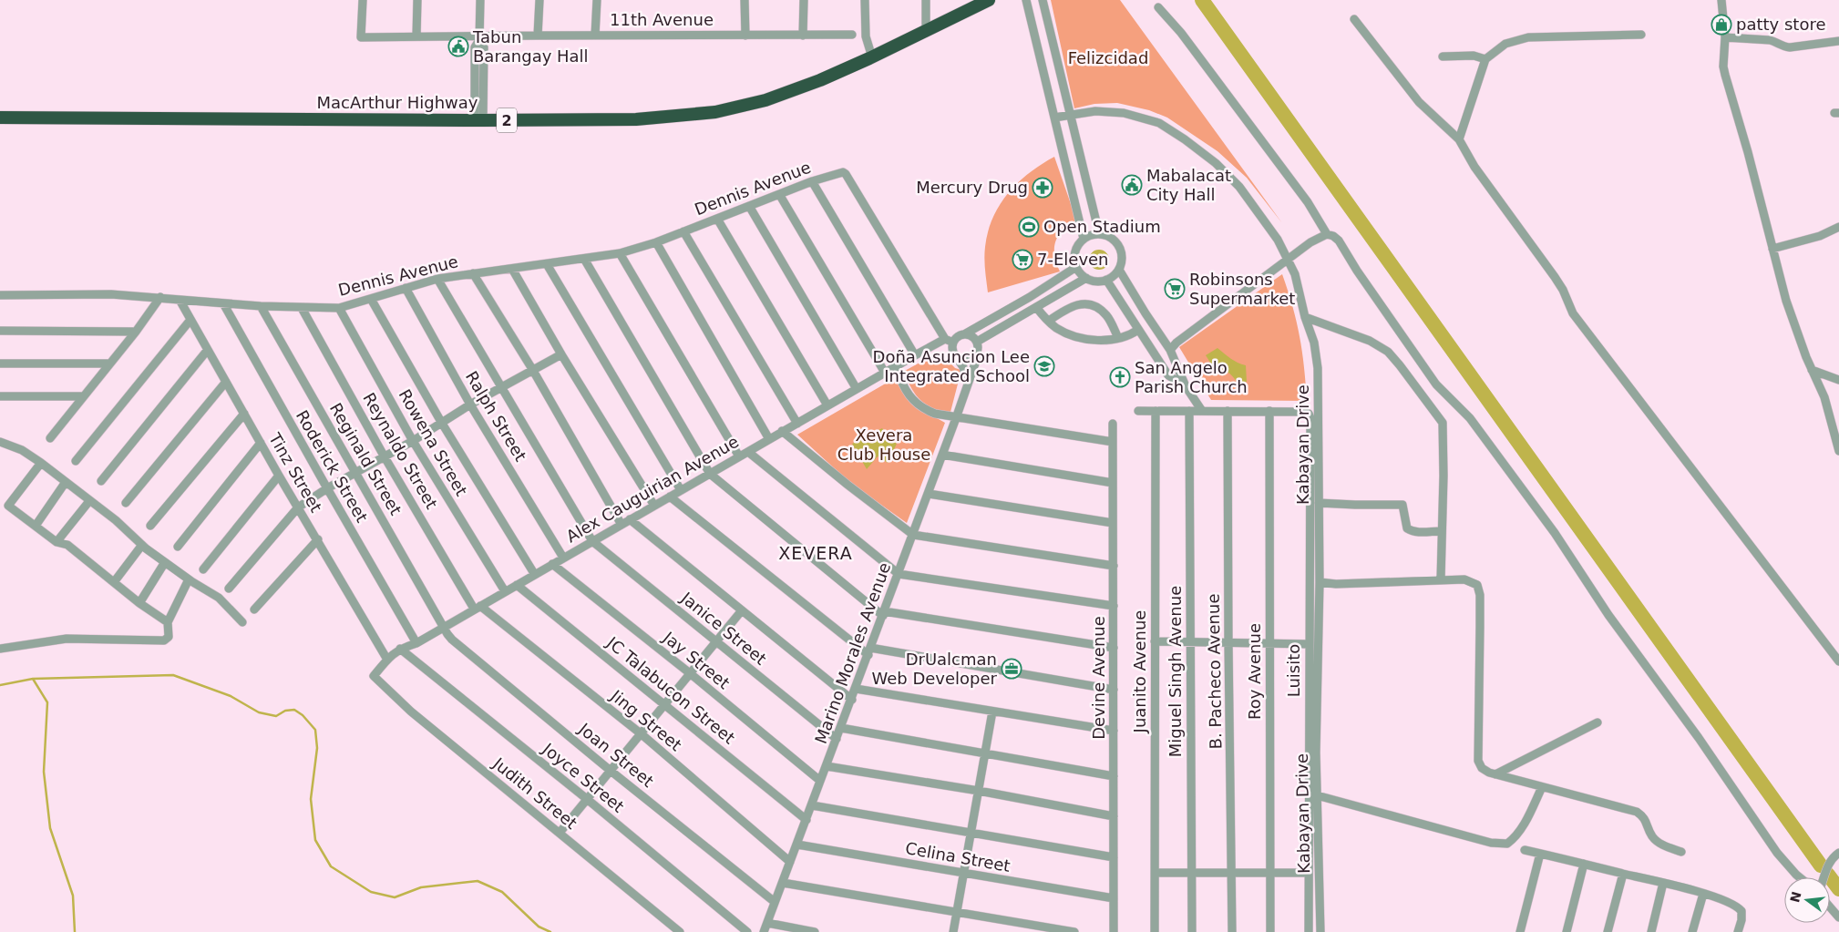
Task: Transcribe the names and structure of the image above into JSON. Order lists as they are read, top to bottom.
{
  "streets": {
    "highway": ["MacArthur Highway", "2"],
    "street": [
      "11th Avenue",
      "Dennis Avenue",
      "Ralph Street",
      "Rowena Street",
      "Kabayan Drive",
      "Reynaldo Street",
      "Reginald Street",
      "Roderick Street",
      "Tinz Street",
      "Alex Cauguirian Avenue",
      "Janice Street",
      "Marino Morales Avenue",
      "Jay Street",
      "Luisito",
      "Juanito Avenue",
      "Miguel Singh Avenue",
      "B. Pacheco Avenue",
      "Roy Avenue",
      "Devine Avenue",
      "JC Talabucon Street",
      "Jing Street",
      "Joan Street",
      "Joyce Street",
      "Judith Street",
      "Celina Street"
    ]
  },
  "crossings": [
    ["Dennis Avenue", "Ralph Street"],
    ["Dennis Avenue", "Rowena Street"],
    ["Dennis Avenue", "Reynaldo Street"],
    ["Dennis Avenue", "Reginald Street"],
    ["Dennis Avenue", "Roderick Street"],
    ["Dennis Avenue", "Tinz Street"],
    ["Dennis Avenue", "Alex Cauguirian Avenue"],
    ["Dennis Avenue", "Marino Morales Avenue"],
    ["Ralph Street", "Alex Cauguirian Avenue"],
    ["Rowena Street", "Alex Cauguirian Avenue"],
    ["Reynaldo Street", "Alex Cauguirian Avenue"],
    ["Reynaldo Street", "Jing Street"],
    ["Reginald Street", "Alex Cauguirian Avenue"],
    ["Reginald Street", "Joan Street"],
    ["Roderick Street", "Alex Cauguirian Avenue"],
    ["Tinz Street", "Alex Cauguirian Avenue"],
    ["Alex Cauguirian Avenue", "Janice Street"],
    ["Alex Cauguirian Avenue", "Marino Morales Avenue"],
    ["Alex Cauguirian Avenue", "Jay Street"],
    ["Alex Cauguirian Avenue", "JC Talabucon Street"],
    ["Alex Cauguirian Avenue", "Jing Street"],
    ["Alex Cauguirian Avenue", "Joan Street"],
    ["Alex Cauguirian Avenue", "Joyce Street"],
    ["Alex Cauguirian Avenue", "Judith Street"],
    ["Janice Street", "Marino Morales Avenue"],
    ["Marino Morales Avenue", "Jay Street"],
    ["Marino Morales Avenue", "JC Talabucon Street"],
    ["Marino Morales Avenue", "Jing Street"],
    ["Marino Morales Avenue", "Joan Street"],
    ["Marino Morales Avenue", "Celina Street"],
    ["Luisito", "Roy Avenue"],
    ["Devine Avenue", "Celina Street"]
  ],
  "districts": ["XEVERA"],
  "parks": ["Felizcidad", "Xevera Club House"],
  "places": {
    "shop": ["patty store"],
    "public building": ["Tabun Barangay Hall", "Mabalacat City Hall"],
    "pharmacy": ["Mercury Drug"],
    "sports": ["Open Stadium"],
    "supermarket": ["7-Eleven", "Robinsons Supermarket"],
    "school or university": ["Doña Asuncion Lee Integrated School"],
    "church": ["San Angelo Parish Church"],
    "office": ["DrUalcman Web Developer"]
  },
  "north": "left"
}
